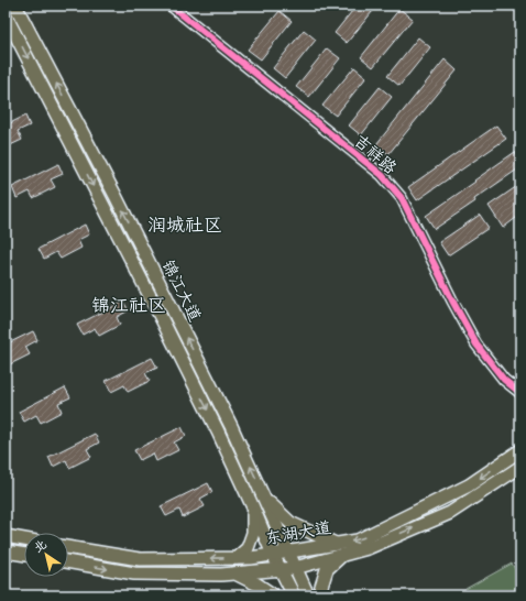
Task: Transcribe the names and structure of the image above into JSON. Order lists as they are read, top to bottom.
{
  "streets": {
    "main road": ["锦江大道", "东湖大道"],
    "street": ["吉祥路"]
  },
  "crossings": [
    ["锦江大道", "东湖大道"]
  ],
  "districts": ["润城社区", "锦江社区"],
  "north": "top left"
}
